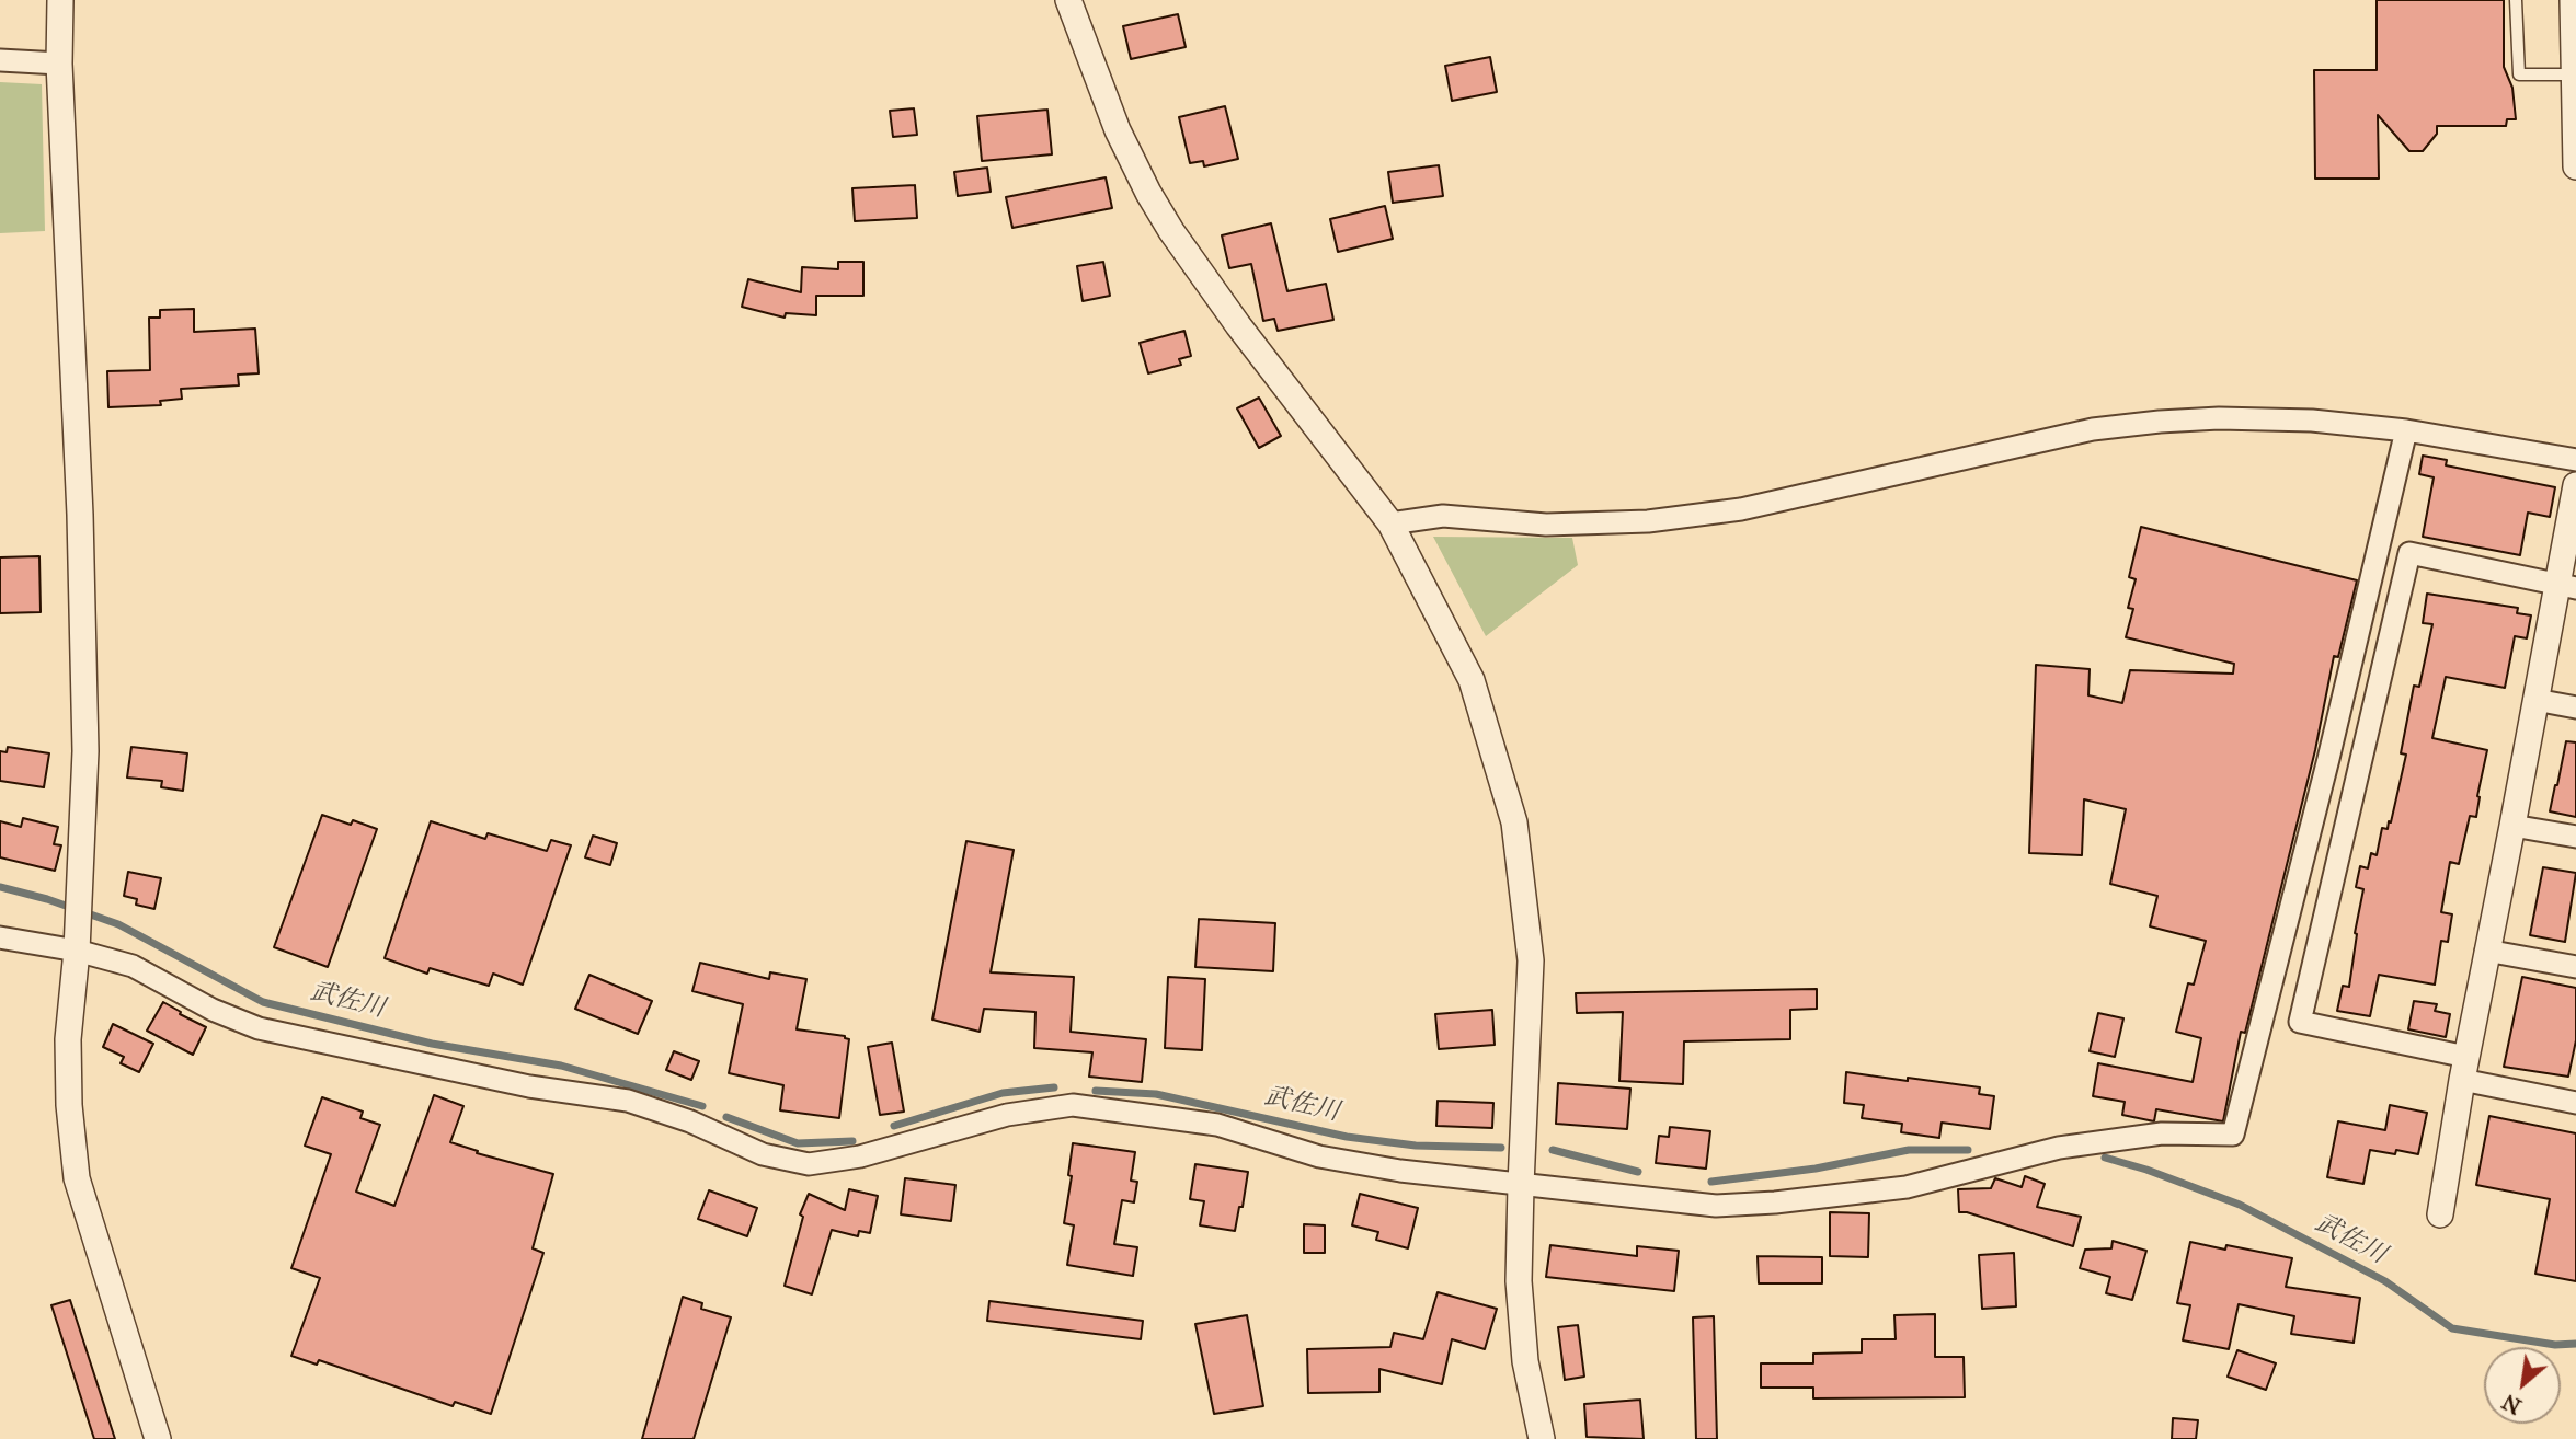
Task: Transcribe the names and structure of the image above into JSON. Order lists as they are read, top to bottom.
{
  "water": ["武佐川"],
  "north": "bottom left"
}
